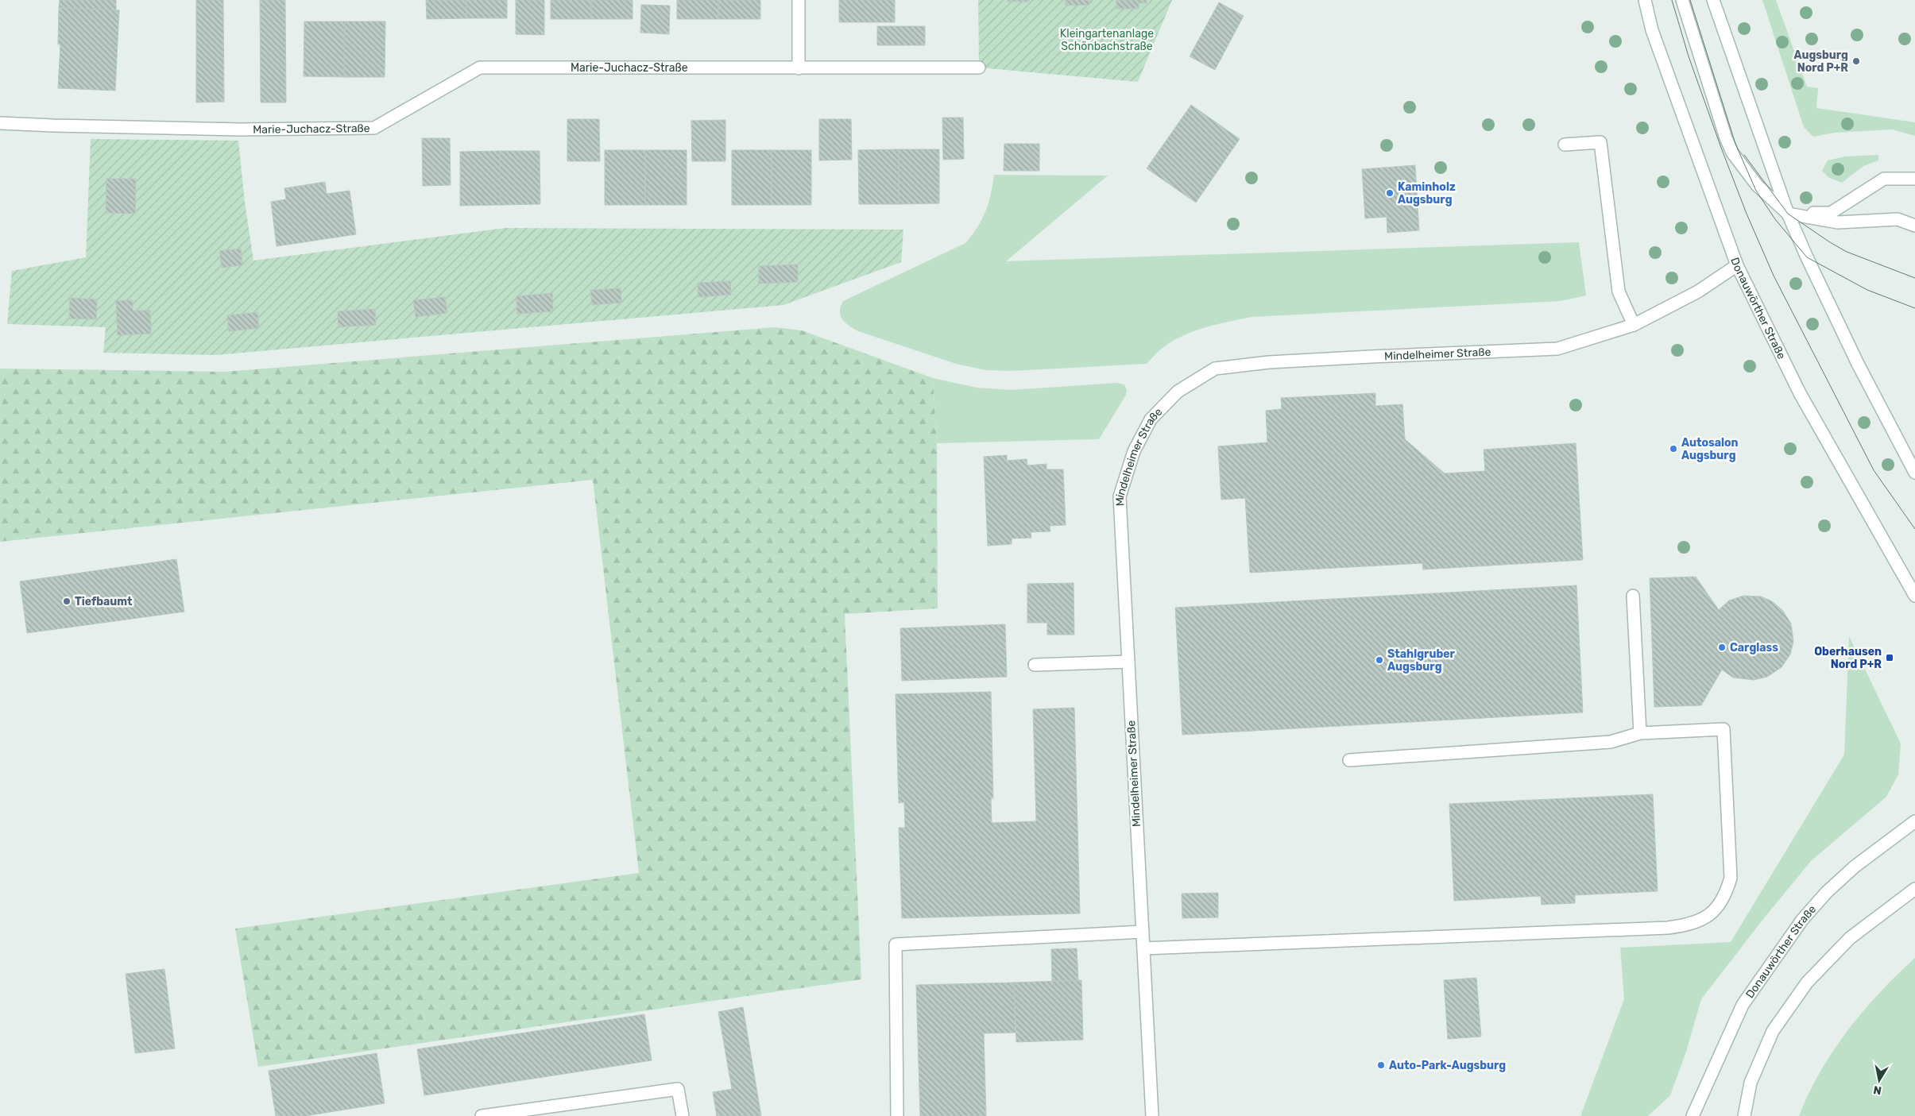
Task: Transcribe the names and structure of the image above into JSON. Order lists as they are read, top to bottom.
{
  "streets": {
    "street": ["Marie-Juchacz-Straße", "Donauwörther Straße", "Mindelheimer Straße"]
  },
  "crossings": [
    ["Donauwörther Straße", "Mindelheimer Straße"]
  ],
  "parks": ["Kleingartenanlage Schönbachstraße"],
  "places": {
    "other": [
      "Augsburg Nord P+R",
      "Kaminholz Augsburg",
      "Autosalon Augsburg",
      "Tiefbaumt",
      "Carglass",
      "Stahlgruber Augsburg",
      "Auto-Park-Augsburg"
    ],
    "transit": ["Oberhausen Nord P+R"]
  },
  "north": "bottom"
}
